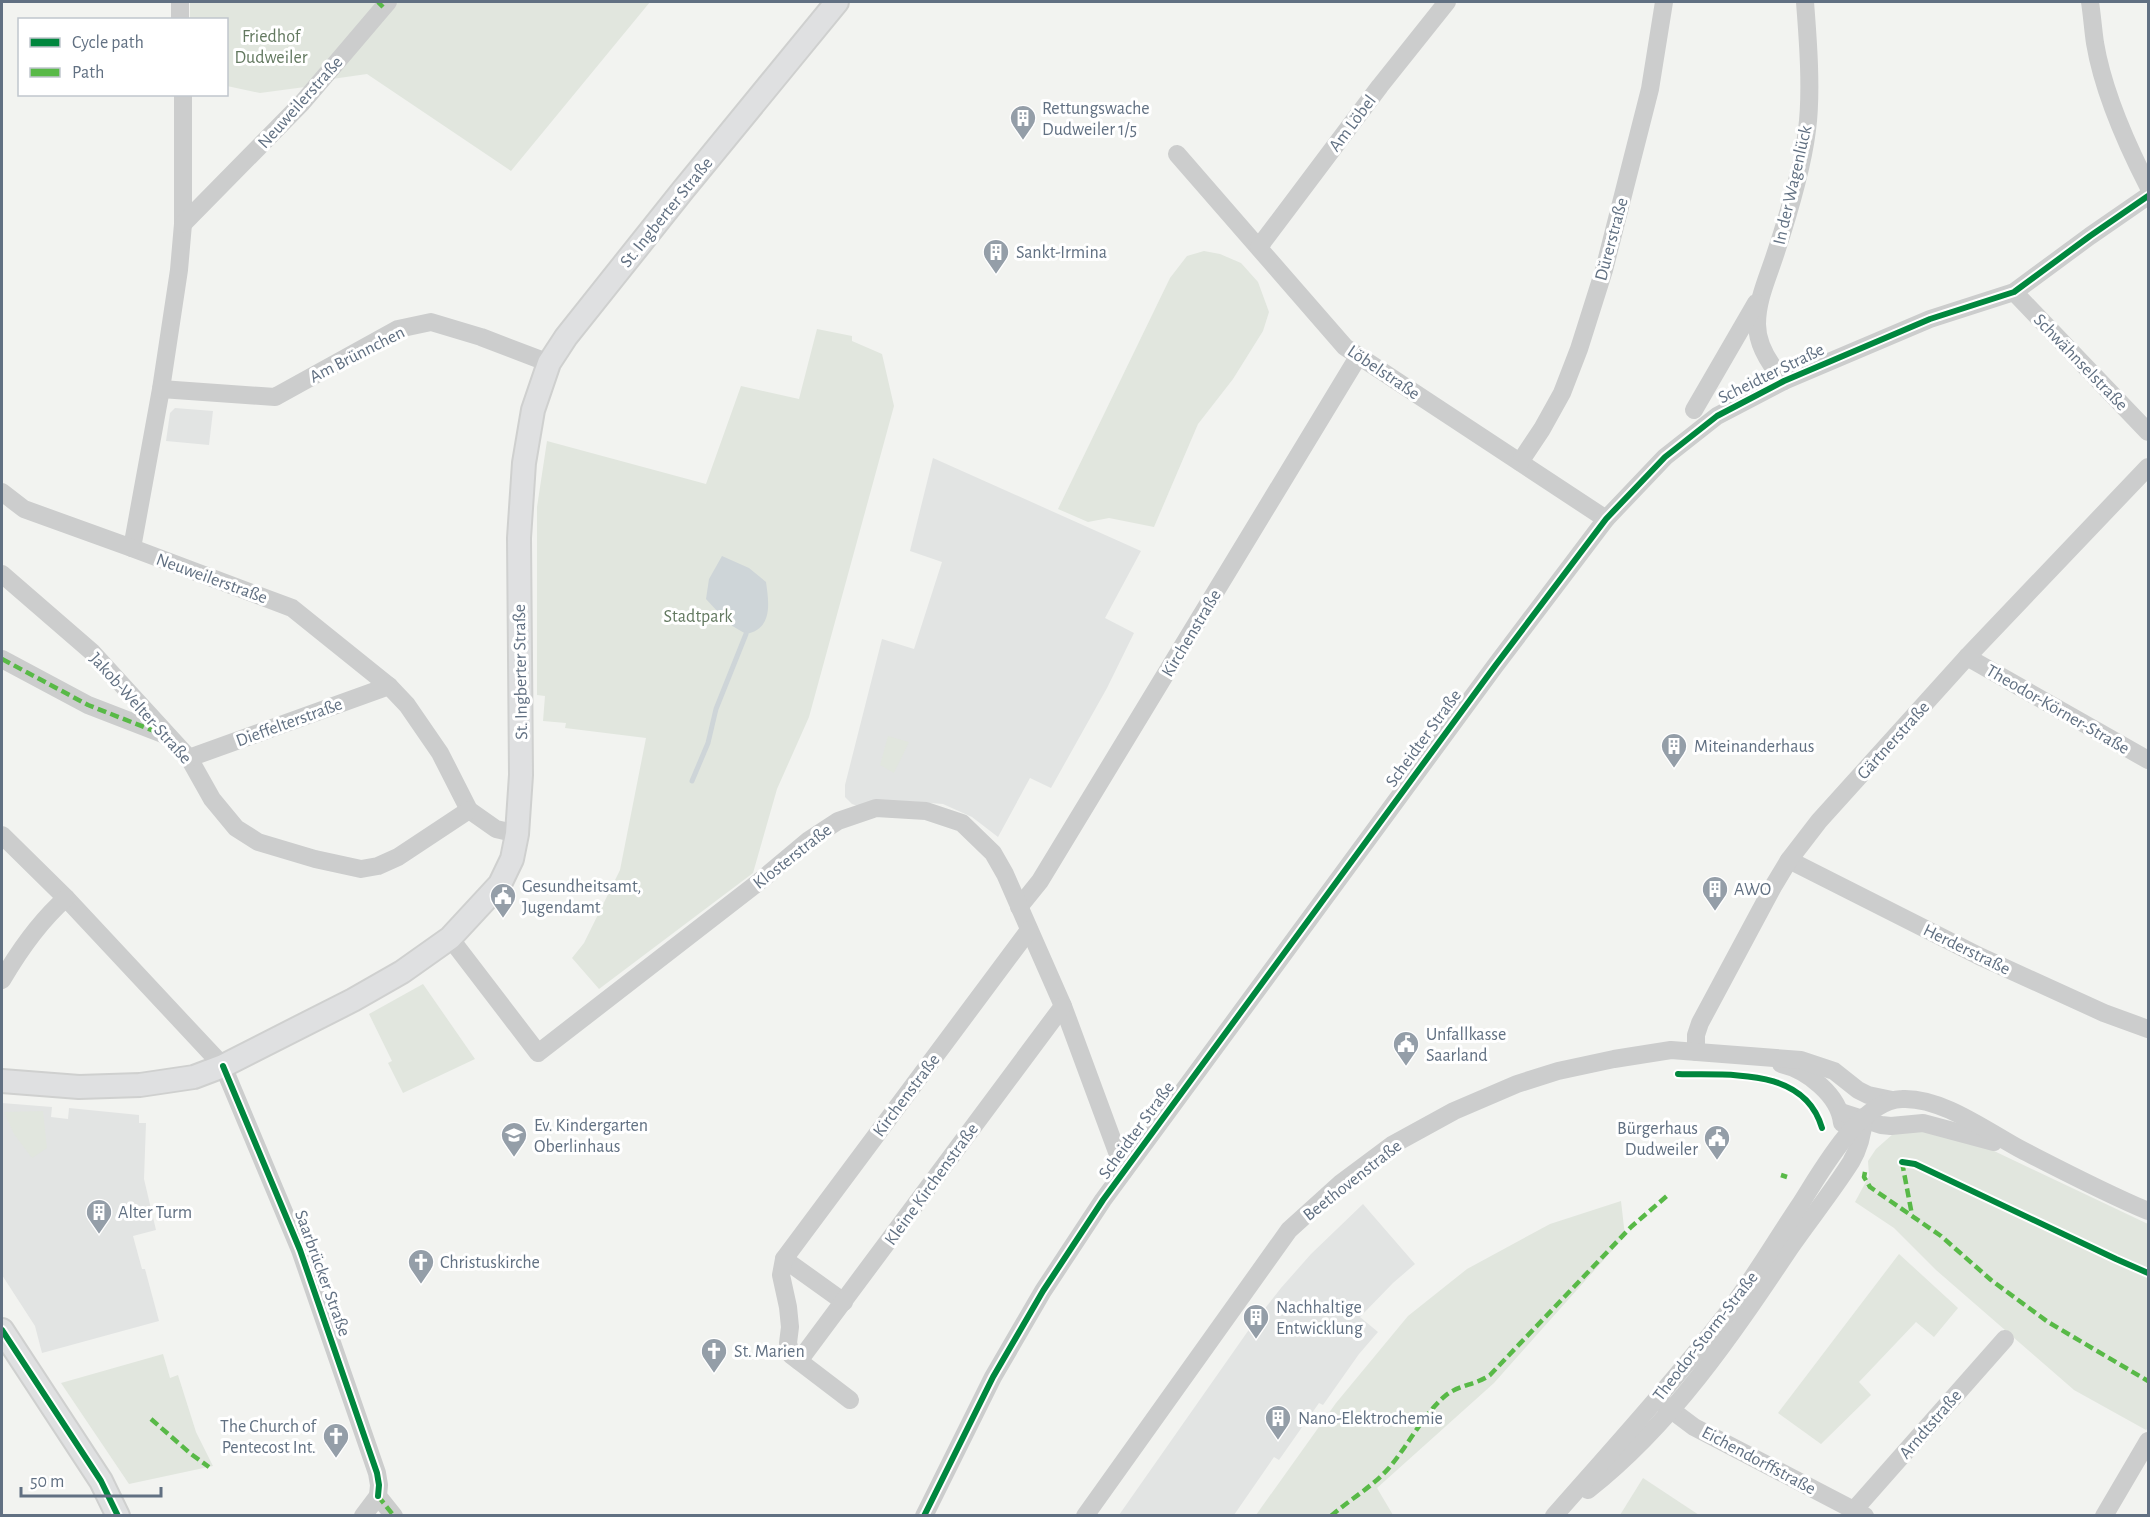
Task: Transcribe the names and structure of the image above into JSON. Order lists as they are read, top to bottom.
{
  "streets": {
    "main road": ["St. Ingberter Straße"],
    "street": [
      "Neuweilerstraße",
      "Am Löbel",
      "In der Wagenlück",
      "Dürerstraße",
      "Am Brünnchen",
      "Schwähnselstraße",
      "Löbelstraße",
      "Scheidter Straße",
      "Kirchenstraße",
      "Jakob-Welter-Straße",
      "Theodor-Körner-Straße",
      "Dieffelterstraße",
      "Gärtnerstraße",
      "Klosterstraße",
      "Herderstraße",
      "Beethovenstraße",
      "Kleine Kirchenstraße",
      "Saarbrücker Straße",
      "Theodor-Storm-Straße",
      "Arndtstraße",
      "Eichendorffstraße"
    ]
  },
  "crossings": [
    ["Neuweilerstraße", "St. Ingberter Straße"],
    ["Neuweilerstraße", "Jakob-Welter-Straße"],
    ["Neuweilerstraße", "Dieffelterstraße"],
    ["Am Löbel", "Löbelstraße"],
    ["In der Wagenlück", "Scheidter Straße"],
    ["St. Ingberter Straße", "Am Brünnchen"],
    ["St. Ingberter Straße", "Klosterstraße"],
    ["St. Ingberter Straße", "Saarbrücker Straße"],
    ["Dürerstraße", "Löbelstraße"],
    ["Schwähnselstraße", "Scheidter Straße"],
    ["Löbelstraße", "Scheidter Straße"],
    ["Löbelstraße", "Kirchenstraße"],
    ["Scheidter Straße", "Klosterstraße"],
    ["Kirchenstraße", "Klosterstraße"],
    ["Jakob-Welter-Straße", "Dieffelterstraße"],
    ["Theodor-Körner-Straße", "Gärtnerstraße"],
    ["Gärtnerstraße", "Herderstraße"],
    ["Gärtnerstraße", "Beethovenstraße"],
    ["Klosterstraße", "Kleine Kirchenstraße"],
    ["Beethovenstraße", "Theodor-Storm-Straße"],
    ["Theodor-Storm-Straße", "Eichendorffstraße"],
    ["Arndtstraße", "Eichendorffstraße"]
  ],
  "parks": ["Friedhof Dudweiler", "Stadtpark"],
  "places": {
    "building": [
      "Rettungswache Dudweiler 1/5",
      "Sankt-Irmina",
      "Miteinanderhaus",
      "AWO",
      "Alter Turm",
      "Nachhaltige Entwicklung",
      "Nano-Elektrochemie"
    ],
    "public building": ["Gesundheitsamt, Jugendamt", "Unfallkasse Saarland", "Bürgerhaus Dudweiler"],
    "school or university": ["Ev. Kindergarten Oberlinhaus"],
    "church": ["Christuskirche", "St. Marien", "The Church of Pentecost Int."]
  },
  "legend": ["Cycle path", "Path"],
  "scale_bar": "50 m"
}
